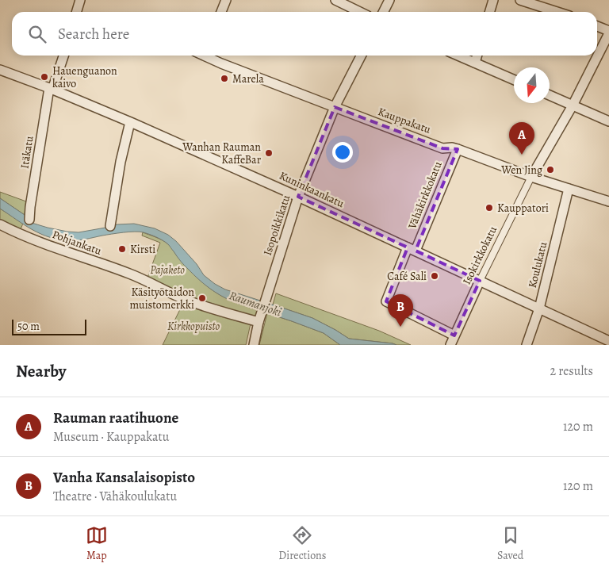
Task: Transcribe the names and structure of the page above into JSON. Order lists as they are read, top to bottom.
{
  "streets": {
    "street": [
      "Kauppakatu",
      "Itäkatu",
      "Kuninkaankatu",
      "Vähäkirkkokatu",
      "Isopoikkikatu",
      "Pohjankatu",
      "Isokirkkokatu",
      "Koulukatu"
    ]
  },
  "crossings": [
    ["Kauppakatu", "Vähäkirkkokatu"],
    ["Kauppakatu", "Isopoikkikatu"],
    ["Kauppakatu", "Isokirkkokatu"],
    ["Kauppakatu", "Koulukatu"],
    ["Itäkatu", "Kuninkaankatu"],
    ["Kuninkaankatu", "Vähäkirkkokatu"],
    ["Kuninkaankatu", "Isopoikkikatu"],
    ["Kuninkaankatu", "Isokirkkokatu"],
    ["Kuninkaankatu", "Koulukatu"],
    ["Vähäkirkkokatu", "Isokirkkokatu"],
    ["Isopoikkikatu", "Pohjankatu"]
  ],
  "water": ["Raumanjoki"],
  "parks": ["Pajaketo", "Kirkkopuisto"],
  "places": [
    "Hauenguanon kaivo",
    "Marela",
    "Wanhan Rauman KaffeBar",
    "Wen Jing",
    "Kauppatori",
    "Kirsti",
    "Café Sali",
    "Käsityötaidon muistomerkki"
  ],
  "scale_bar": "50 m",
  "north": "bottom",
  "page": {
    "search": "Search here",
    "pins": ["A", "B"],
    "scale": "50 m",
    "heading": ["Nearby", "2 results"],
    "list": [
      {
        "mark": "A",
        "name": "Rauman raatihuone",
        "note": "Museum · Kauppakatu",
        "value": "120 m"
      },
      {
        "mark": "B",
        "name": "Vanha Kansalaisopisto",
        "note": "Theatre · Vähäkoulukatu",
        "value": "120 m"
      }
    ],
    "nav": ["Map", "Directions", "Saved"]
  }
}
